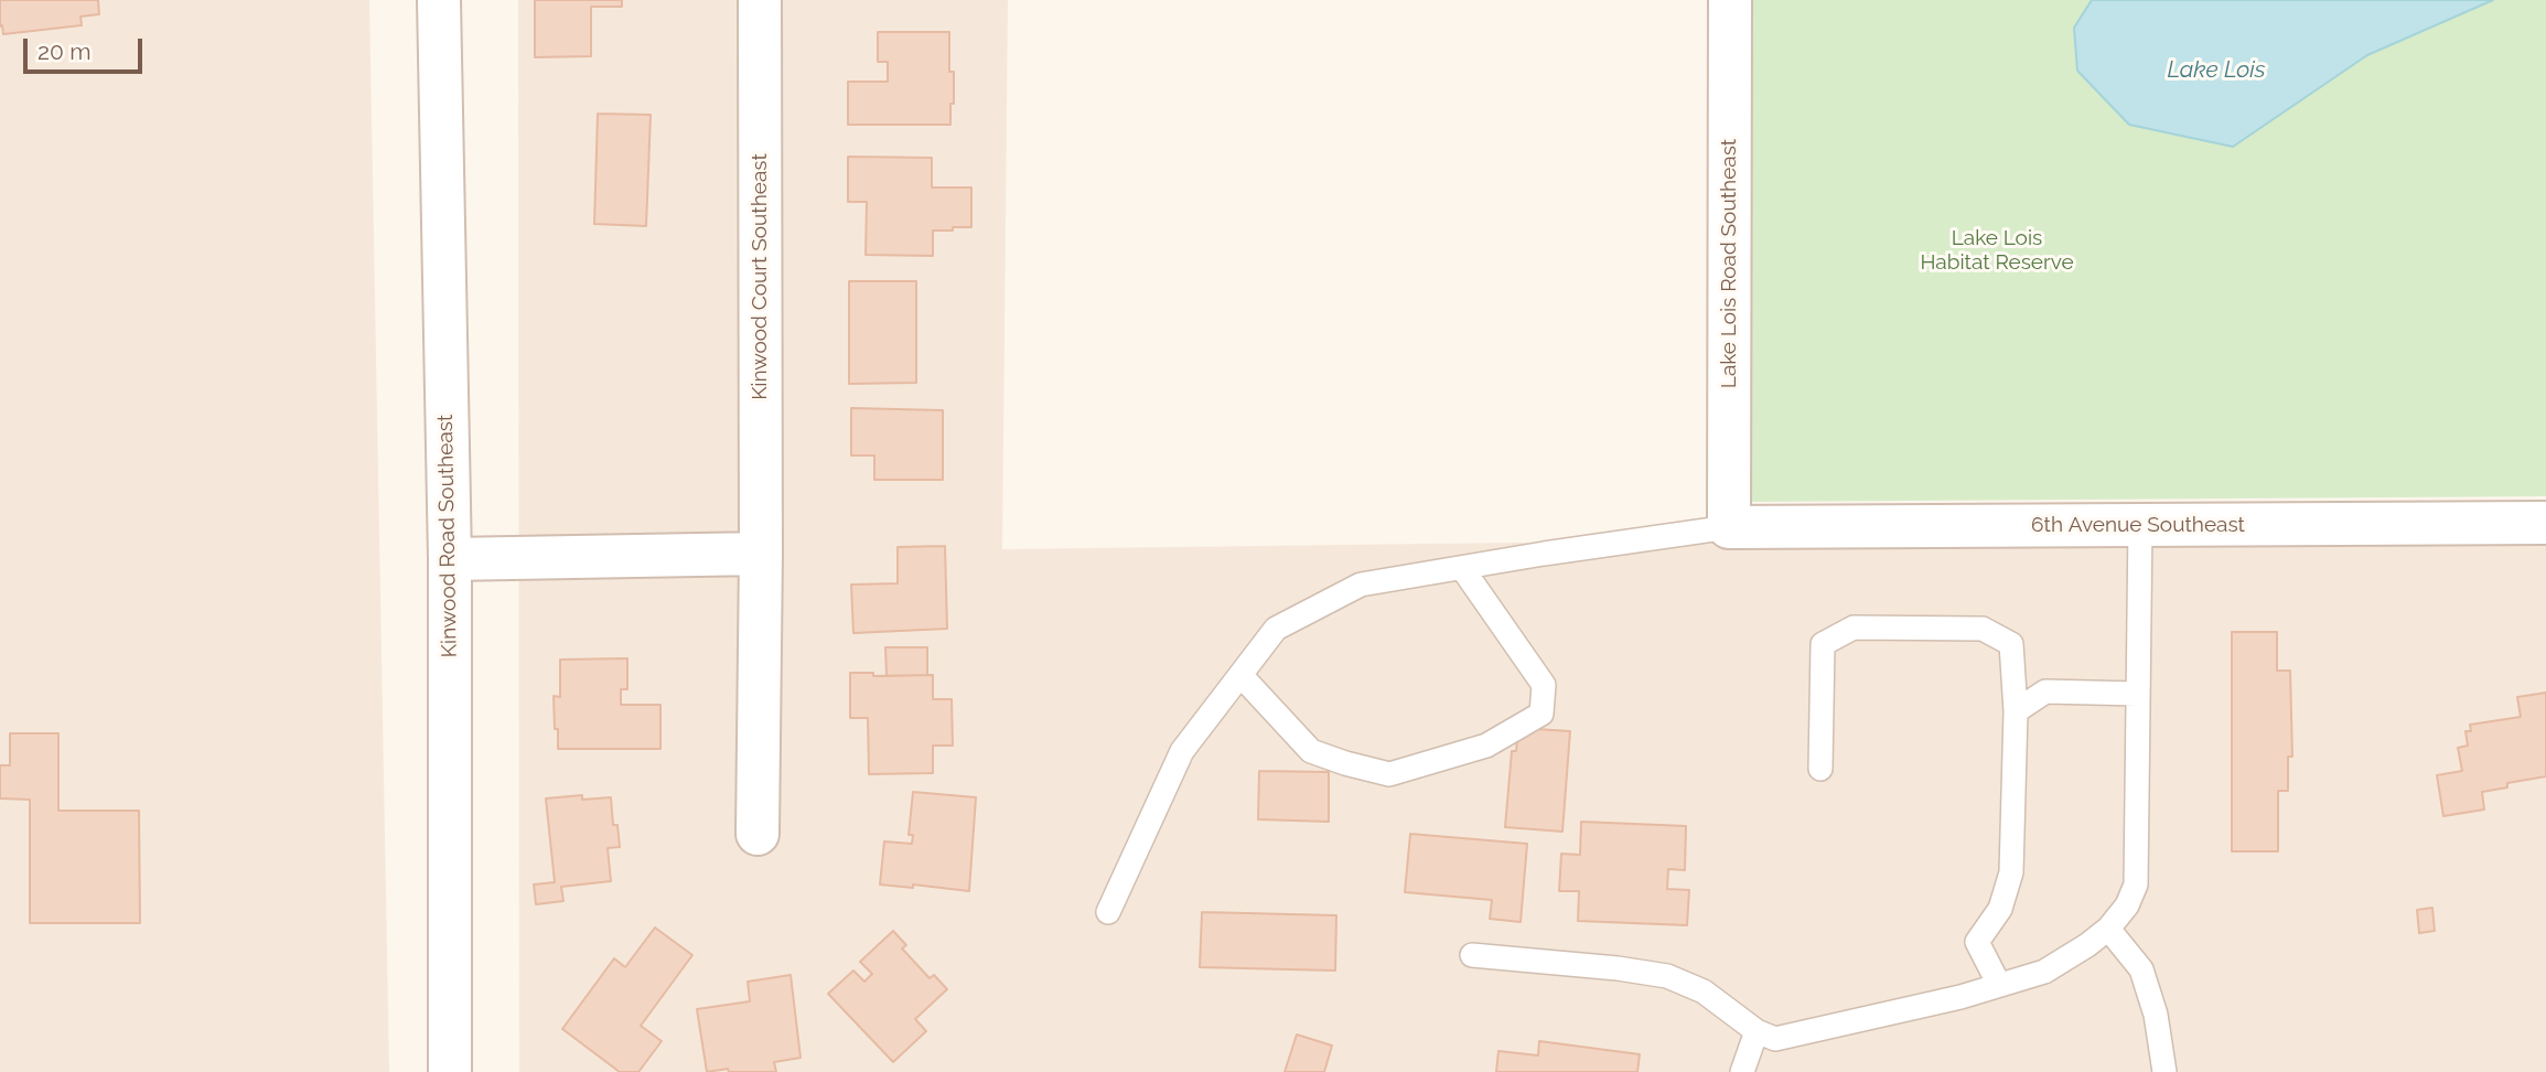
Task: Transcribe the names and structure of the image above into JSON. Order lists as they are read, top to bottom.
{
  "streets": {
    "street": [
      "Lake Lois Road Southeast",
      "Kinwood Court Southeast",
      "6th Avenue Southeast",
      "Kinwood Road Southeast"
    ]
  },
  "crossings": [
    ["Lake Lois Road Southeast", "6th Avenue Southeast"]
  ],
  "water": ["Lake Lois"],
  "parks": ["Lake Lois Habitat Reserve"],
  "scale_bar": "20 m"
}
